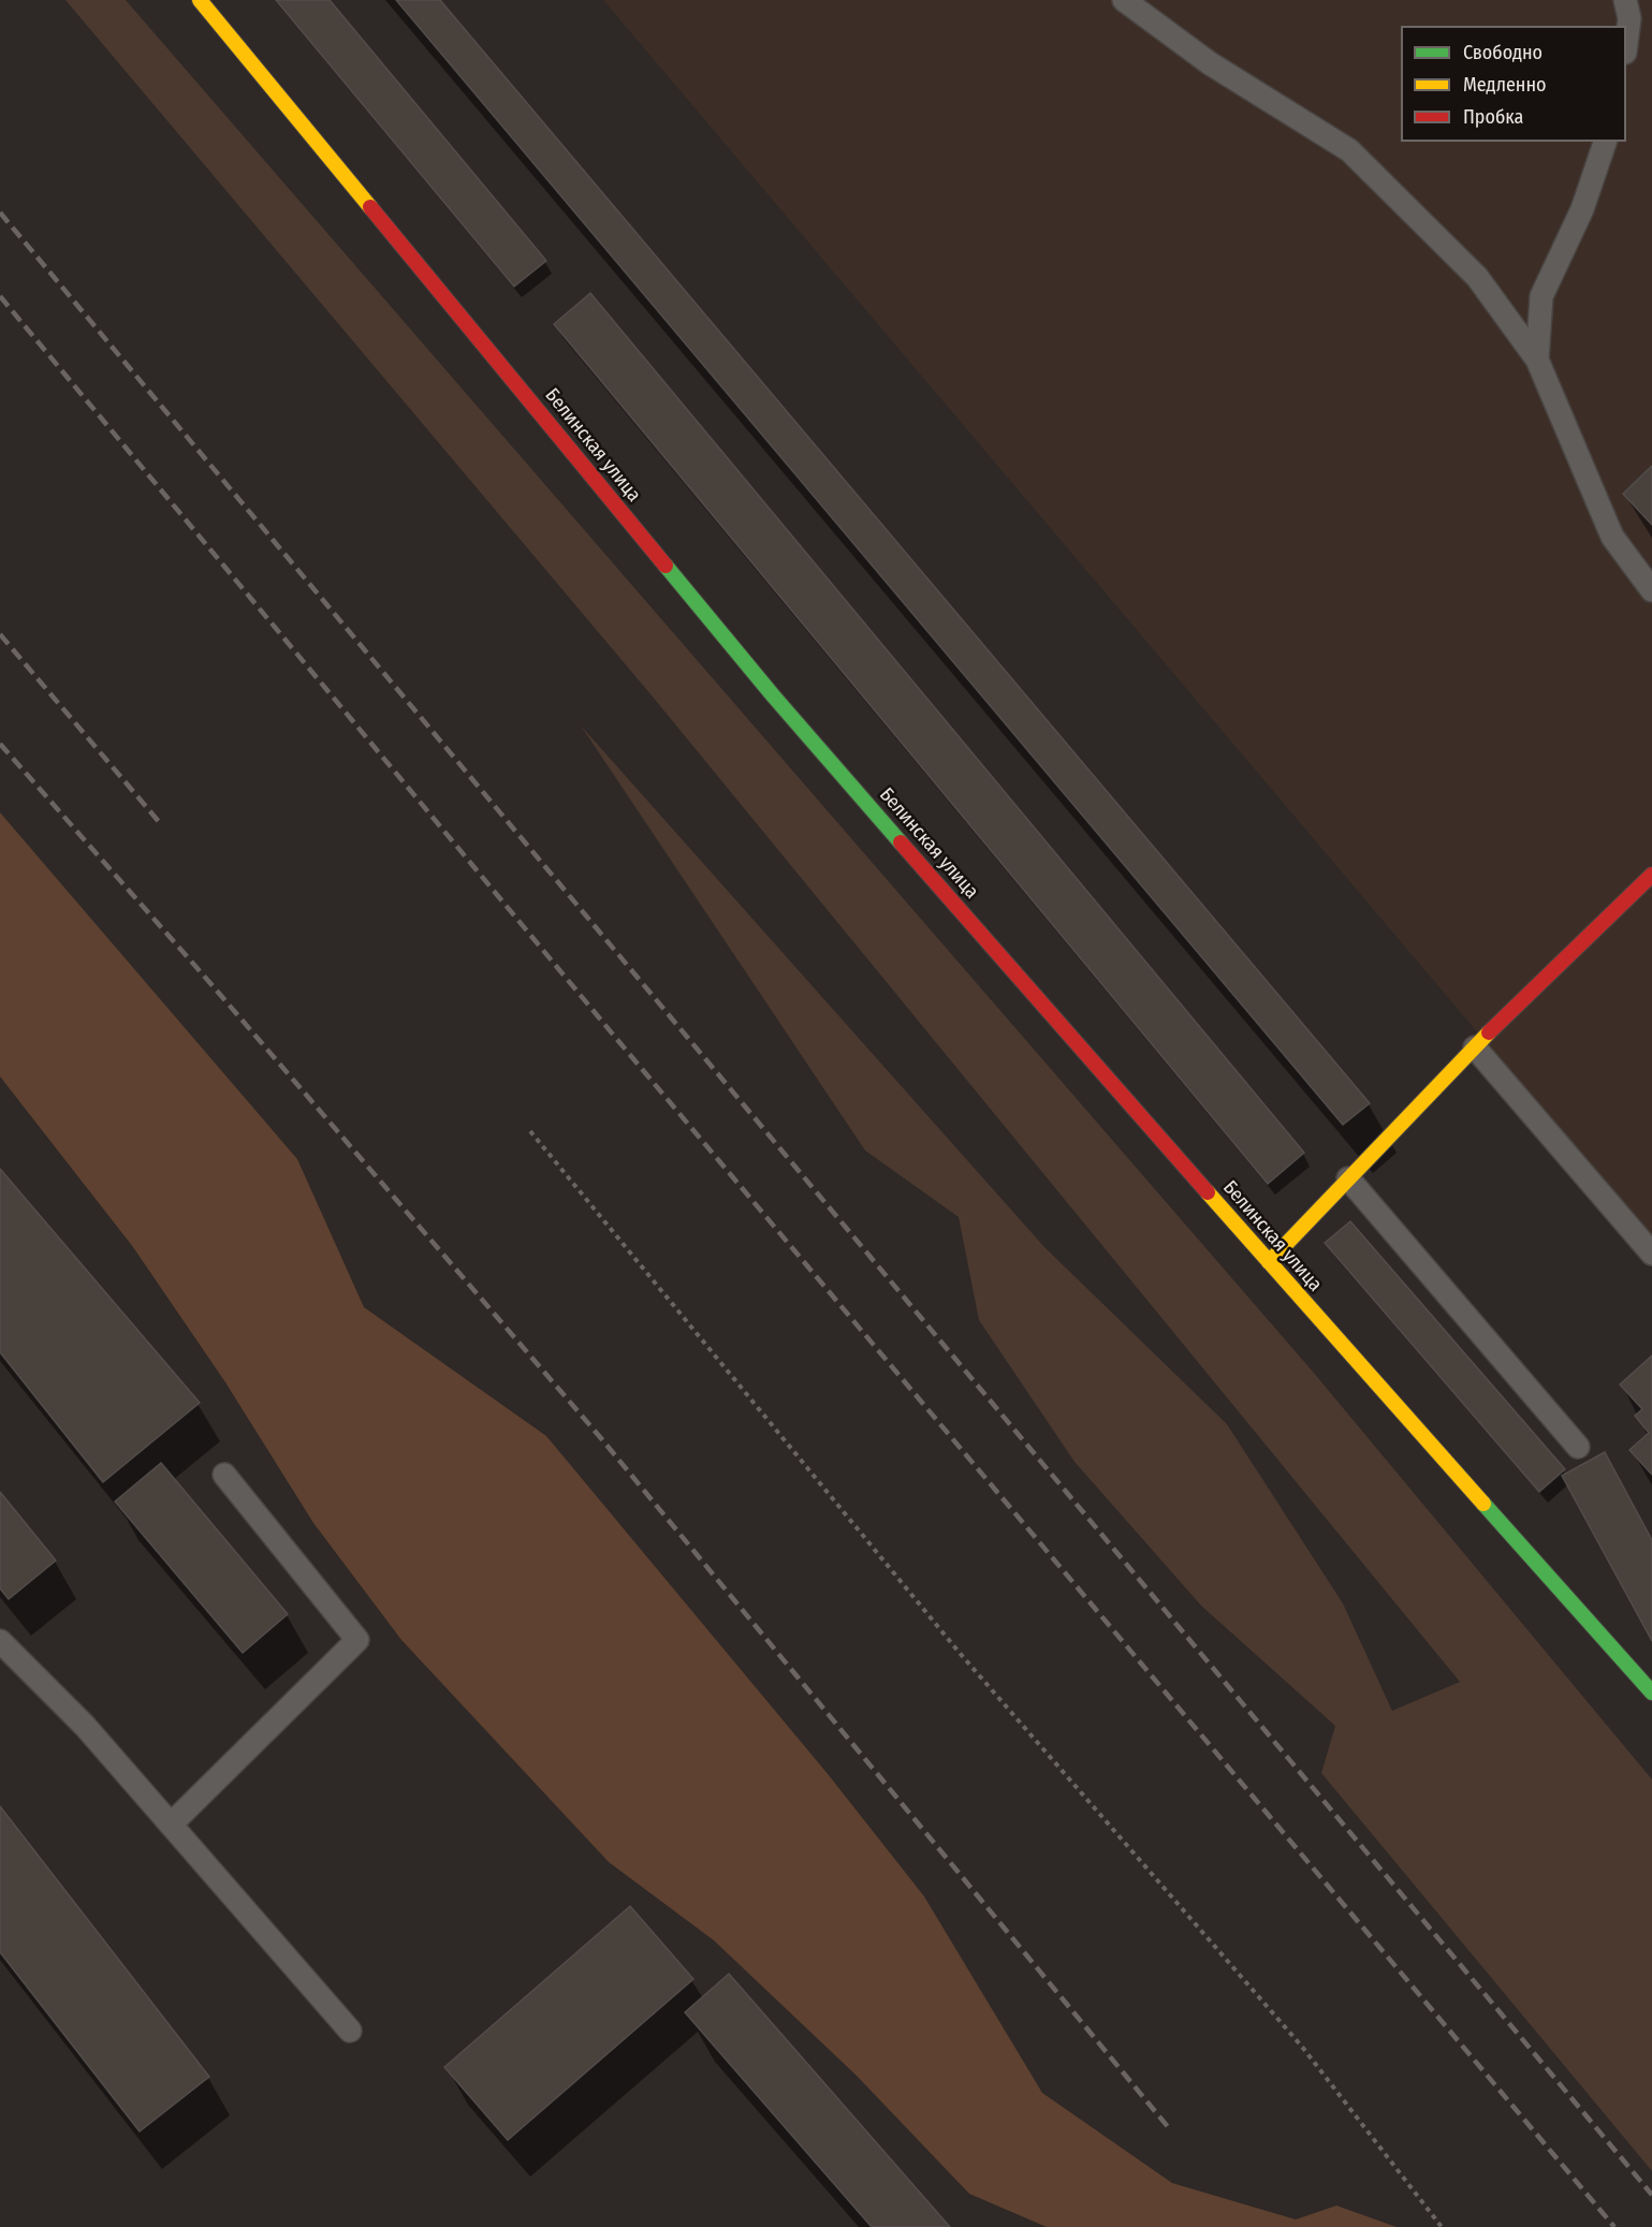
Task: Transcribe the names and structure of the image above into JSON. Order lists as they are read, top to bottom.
{
  "streets": {
    "street": ["Белинская улица"]
  },
  "legend": ["Свободно", "Медленно", "Пробка"]
}
